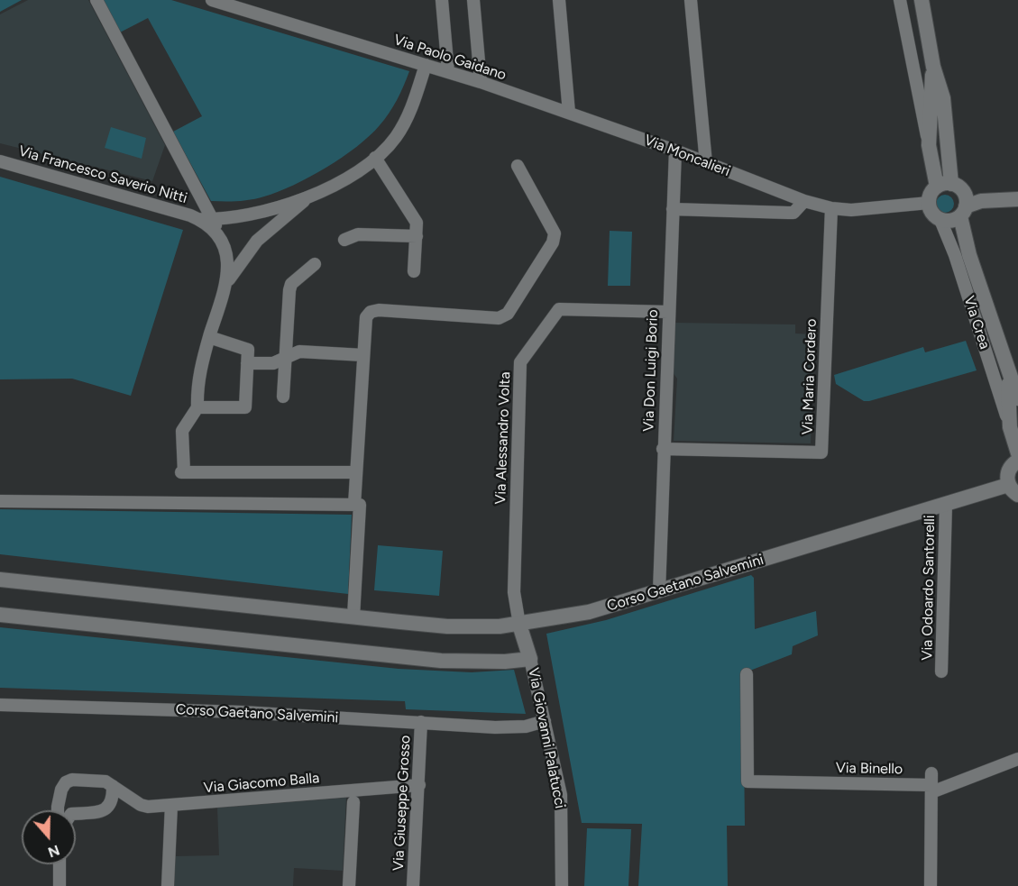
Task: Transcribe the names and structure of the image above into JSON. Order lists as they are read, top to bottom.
{
  "streets": {
    "street": [
      "Via Paolo Gaidano",
      "Via Moncalieri",
      "Via Francesco Saverio Nitti",
      "Via Crea",
      "Via Don Luigi Borio",
      "Via Maria Cordero",
      "Via Alessandro Volta",
      "Corso Gaetano Salvemini",
      "Via Odoardo Santorelli",
      "Via Giovanni Palatucci",
      "Via Binello",
      "Via Giacomo Balla",
      "Via Giuseppe Grosso"
    ]
  },
  "crossings": [
    ["Via Paolo Gaidano", "Via Moncalieri"],
    ["Via Paolo Gaidano", "Via Francesco Saverio Nitti"],
    ["Via Moncalieri", "Via Don Luigi Borio"],
    ["Via Moncalieri", "Via Maria Cordero"],
    ["Via Don Luigi Borio", "Via Maria Cordero"],
    ["Via Don Luigi Borio", "Via Alessandro Volta"],
    ["Via Don Luigi Borio", "Corso Gaetano Salvemini"],
    ["Via Alessandro Volta", "Corso Gaetano Salvemini"],
    ["Via Alessandro Volta", "Via Giovanni Palatucci"],
    ["Corso Gaetano Salvemini", "Via Odoardo Santorelli"],
    ["Corso Gaetano Salvemini", "Via Giovanni Palatucci"],
    ["Corso Gaetano Salvemini", "Via Giuseppe Grosso"],
    ["Via Giacomo Balla", "Via Giuseppe Grosso"]
  ],
  "north": "bottom"
}
